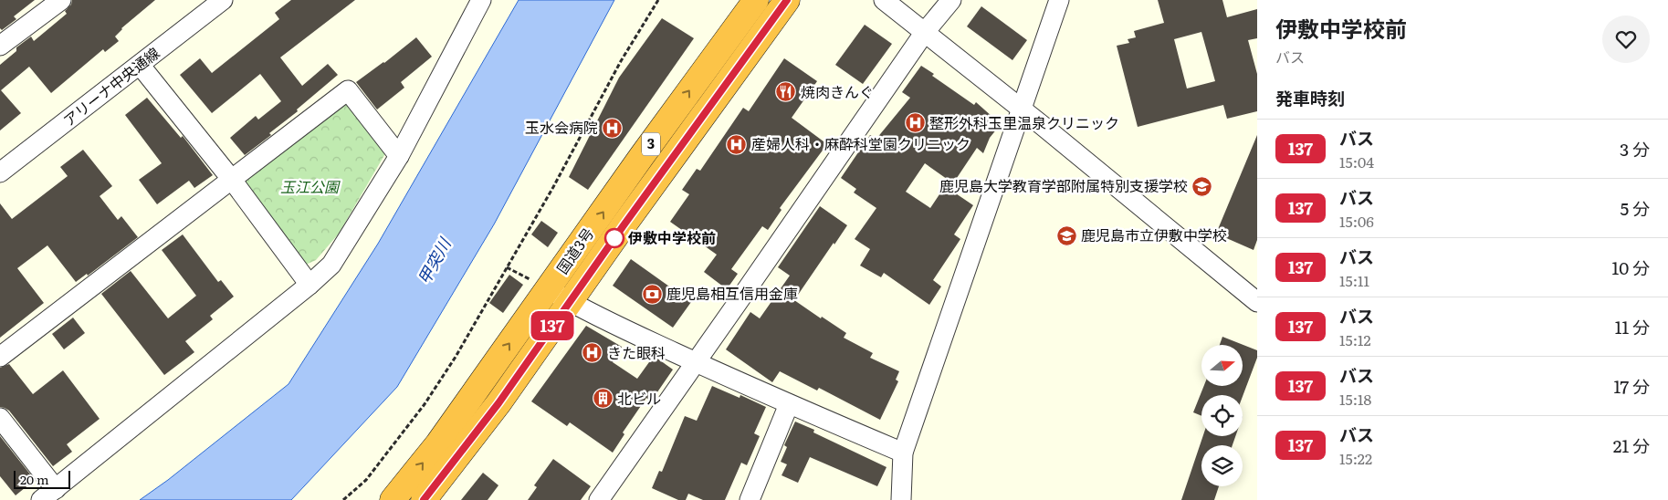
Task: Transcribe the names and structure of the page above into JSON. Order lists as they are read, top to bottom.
{
  "streets": {
    "highway": ["3", "国道3号"],
    "street": ["アリーナ中央通線"]
  },
  "water": ["甲突川"],
  "parks": ["玉江公園"],
  "places": {
    "restaurant": ["焼肉きんぐ"],
    "hospital": [
      "整形外科玉里温泉クリニック",
      "玉水会病院",
      "産婦人科・麻酔科堂園クリニック",
      "きた眼科"
    ],
    "school or university": ["鹿児島大学教育学部附属特別支援学校", "鹿児島市立伊敷中学校"],
    "other": ["伊敷中学校前"],
    "bank": ["鹿児島相互信用金庫"],
    "building": ["北ビル"]
  },
  "lines": ["bus line 137"],
  "scale_bar": "20 m",
  "north": "right",
  "page": {
    "on_map": "137",
    "heading": [
      ["伊敷中学校前", "バス"],
      "発車時刻"
    ],
    "list": [
      {
        "mark": "137",
        "name": "バス",
        "note": "15:04",
        "value": "3 分"
      },
      {
        "mark": "137",
        "name": "バス",
        "note": "15:06",
        "value": "5 分"
      },
      {
        "mark": "137",
        "name": "バス",
        "note": "15:11",
        "value": "10 分"
      },
      {
        "mark": "137",
        "name": "バス",
        "note": "15:12",
        "value": "11 分"
      },
      {
        "mark": "137",
        "name": "バス",
        "note": "15:18",
        "value": "17 分"
      },
      {
        "mark": "137",
        "name": "バス",
        "note": "15:22",
        "value": "21 分"
      }
    ],
    "scale": "20 m"
  }
}
